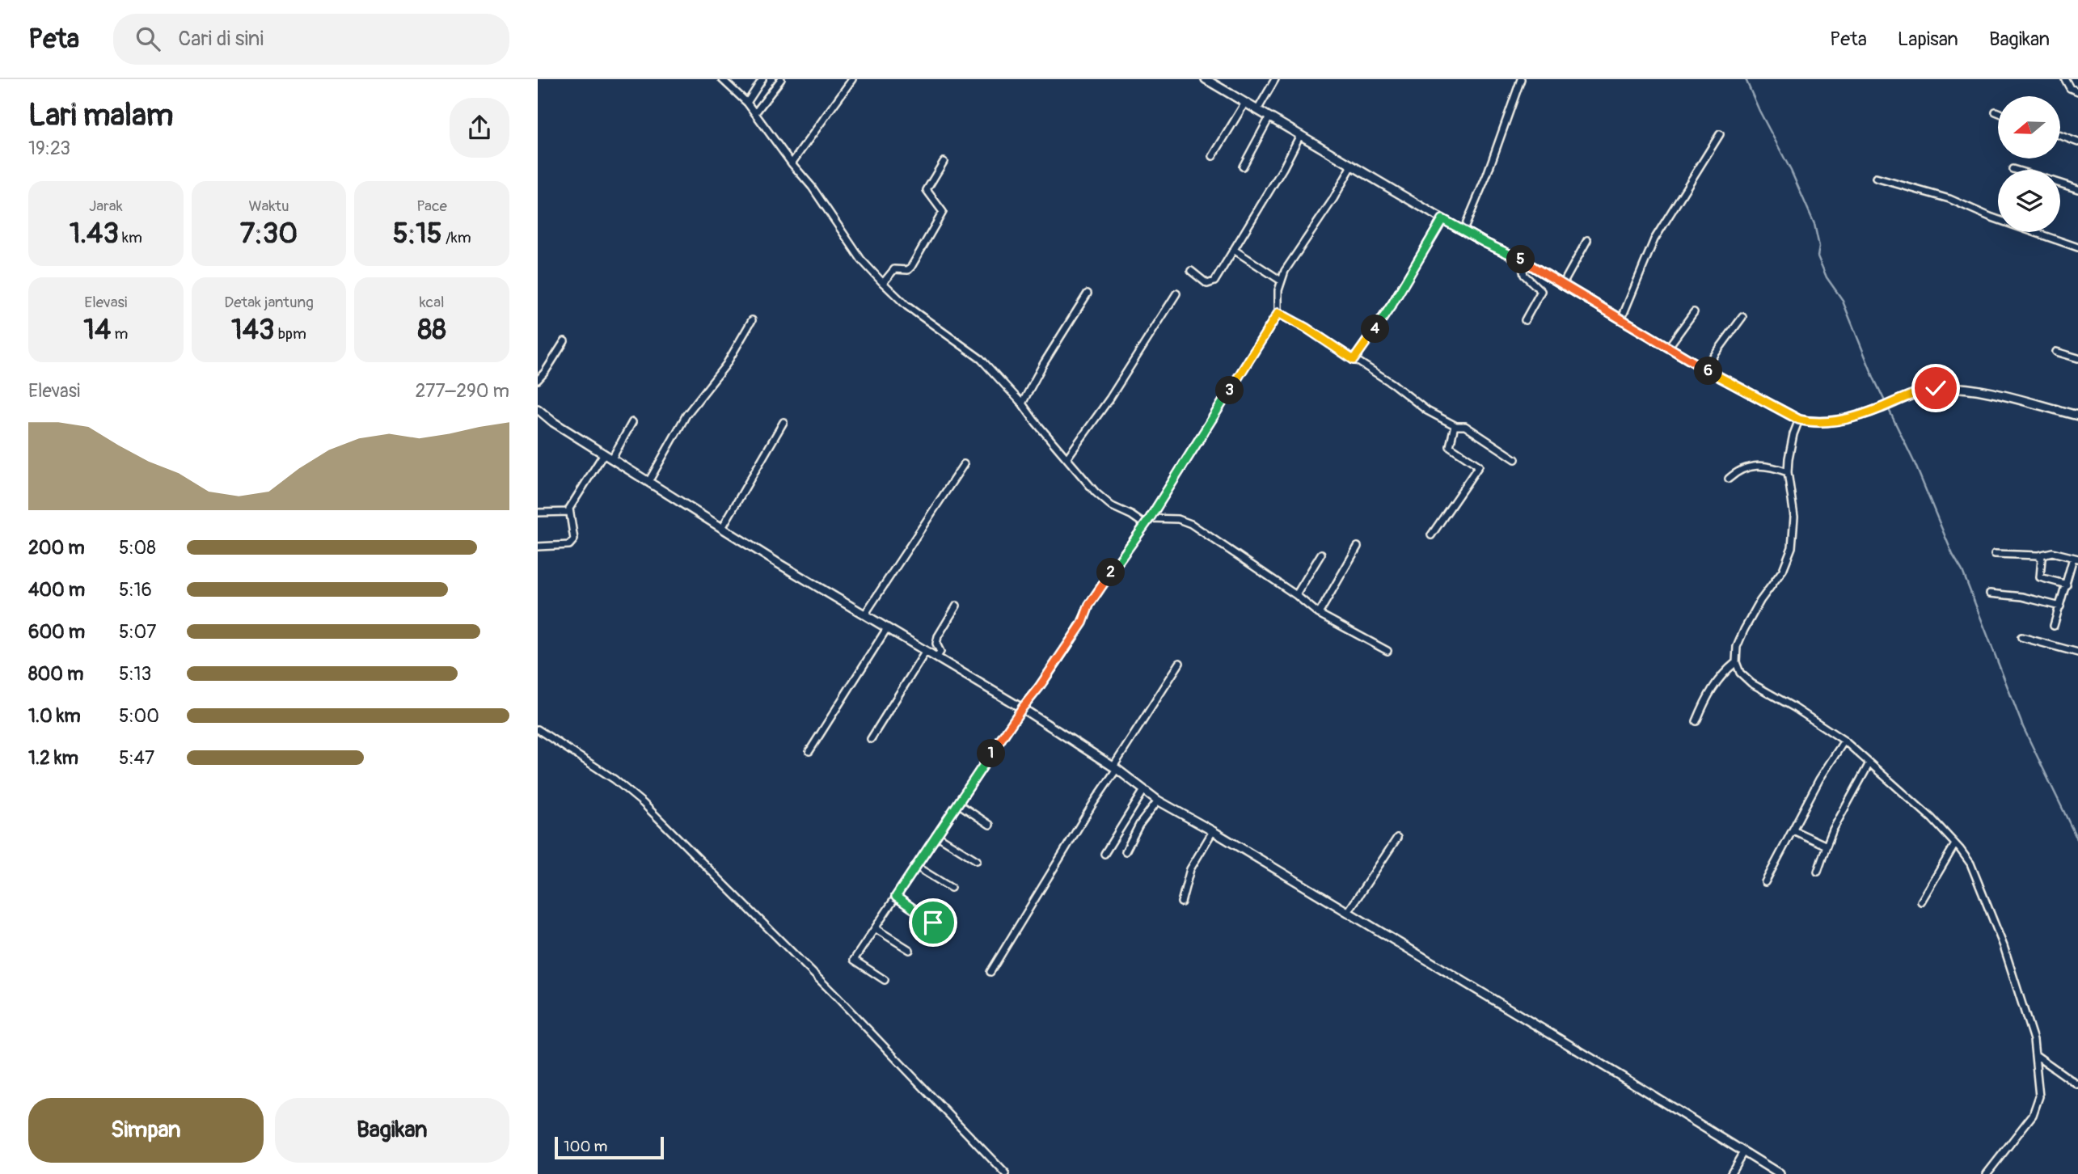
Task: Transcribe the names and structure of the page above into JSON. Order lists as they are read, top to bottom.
{
  "scale_bar": "100 m",
  "north": "left",
  "page": {
    "header": "Peta",
    "search": "Cari di sini",
    "nav": ["Peta", "Lapisan", "Bagikan"],
    "heading": ["Lari malam", "19:23"],
    "stats": [
      ["Jarak", "1.43 km"],
      ["Waktu", "7:30"],
      ["Pace", "5:15 /km"],
      ["Elevasi", "14 m"],
      ["Detak jantung", "143 bpm"],
      ["kcal", "88"]
    ],
    "pins": [
      "5",
      "4",
      "6",
      "3",
      "2",
      "1"
    ],
    "chart": ["Elevasi", "277–290 m"],
    "list": [
      {
        "name": "200 m",
        "note": "5:08"
      },
      {
        "name": "400 m",
        "note": "5:16"
      },
      {
        "name": "600 m",
        "note": "5:07"
      },
      {
        "name": "800 m",
        "note": "5:13"
      },
      {
        "name": "1.0 km",
        "note": "5:00"
      },
      {
        "name": "1.2 km",
        "note": "5:47"
      }
    ],
    "buttons": ["Simpan", "Bagikan"],
    "scale": "100 m"
  }
}
